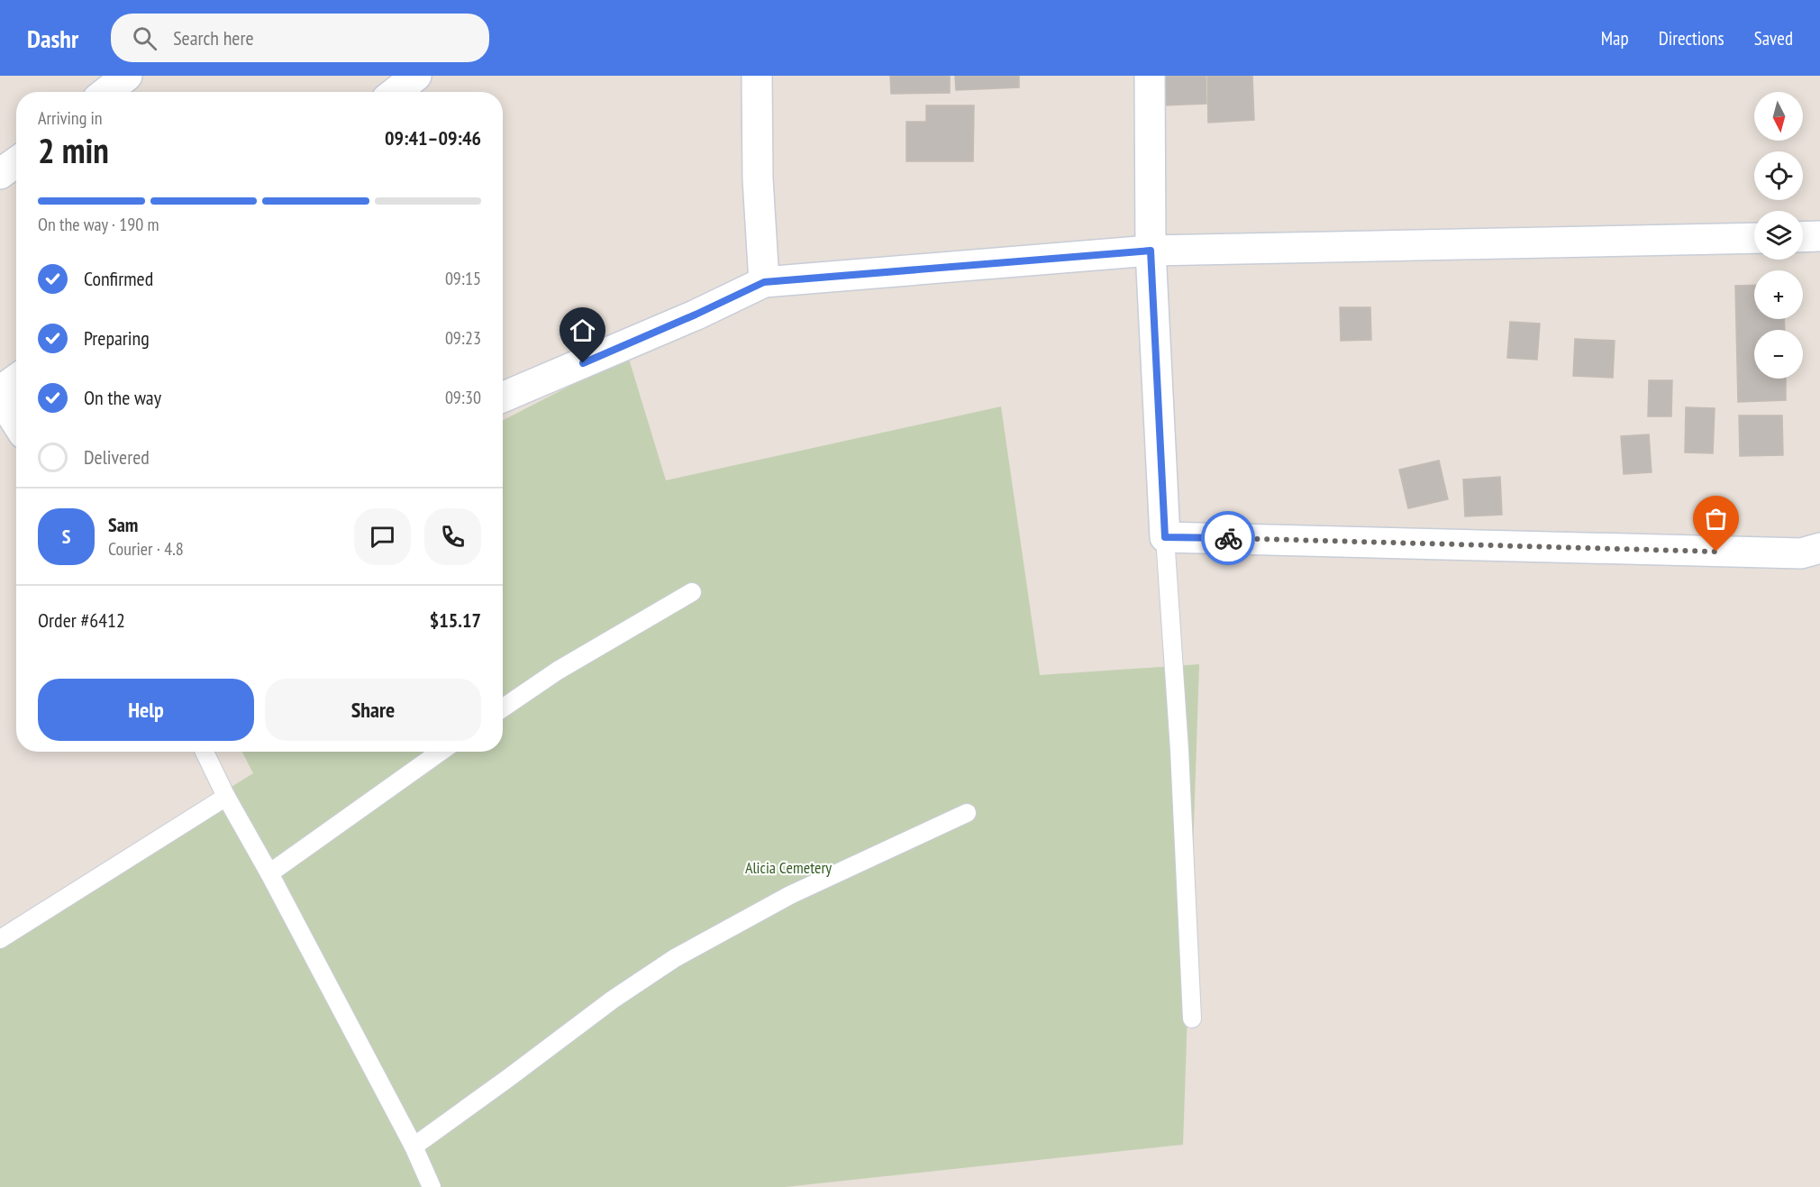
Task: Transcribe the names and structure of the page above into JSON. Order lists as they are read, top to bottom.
{
  "parks": ["Alicia Cemetery"],
  "north": "bottom",
  "page": {
    "header": "Dashr",
    "search": "Search here",
    "nav": ["Map", "Directions", "Saved"],
    "map_buttons": ["+", "−"],
    "heading": ["2 min", "Arriving in", "09:41–09:46"],
    "panel": [
      "Sam",
      "Courier · 4.8",
      "Order #6412",
      "$15.17"
    ],
    "bar": "On the way · 190 m",
    "list": [
      ["Confirmed", "09:15"],
      ["Preparing", "09:23"],
      ["On the way", "09:30"],
      "Delivered"
    ],
    "round": "S",
    "buttons": ["Help", "Share"]
  }
}
